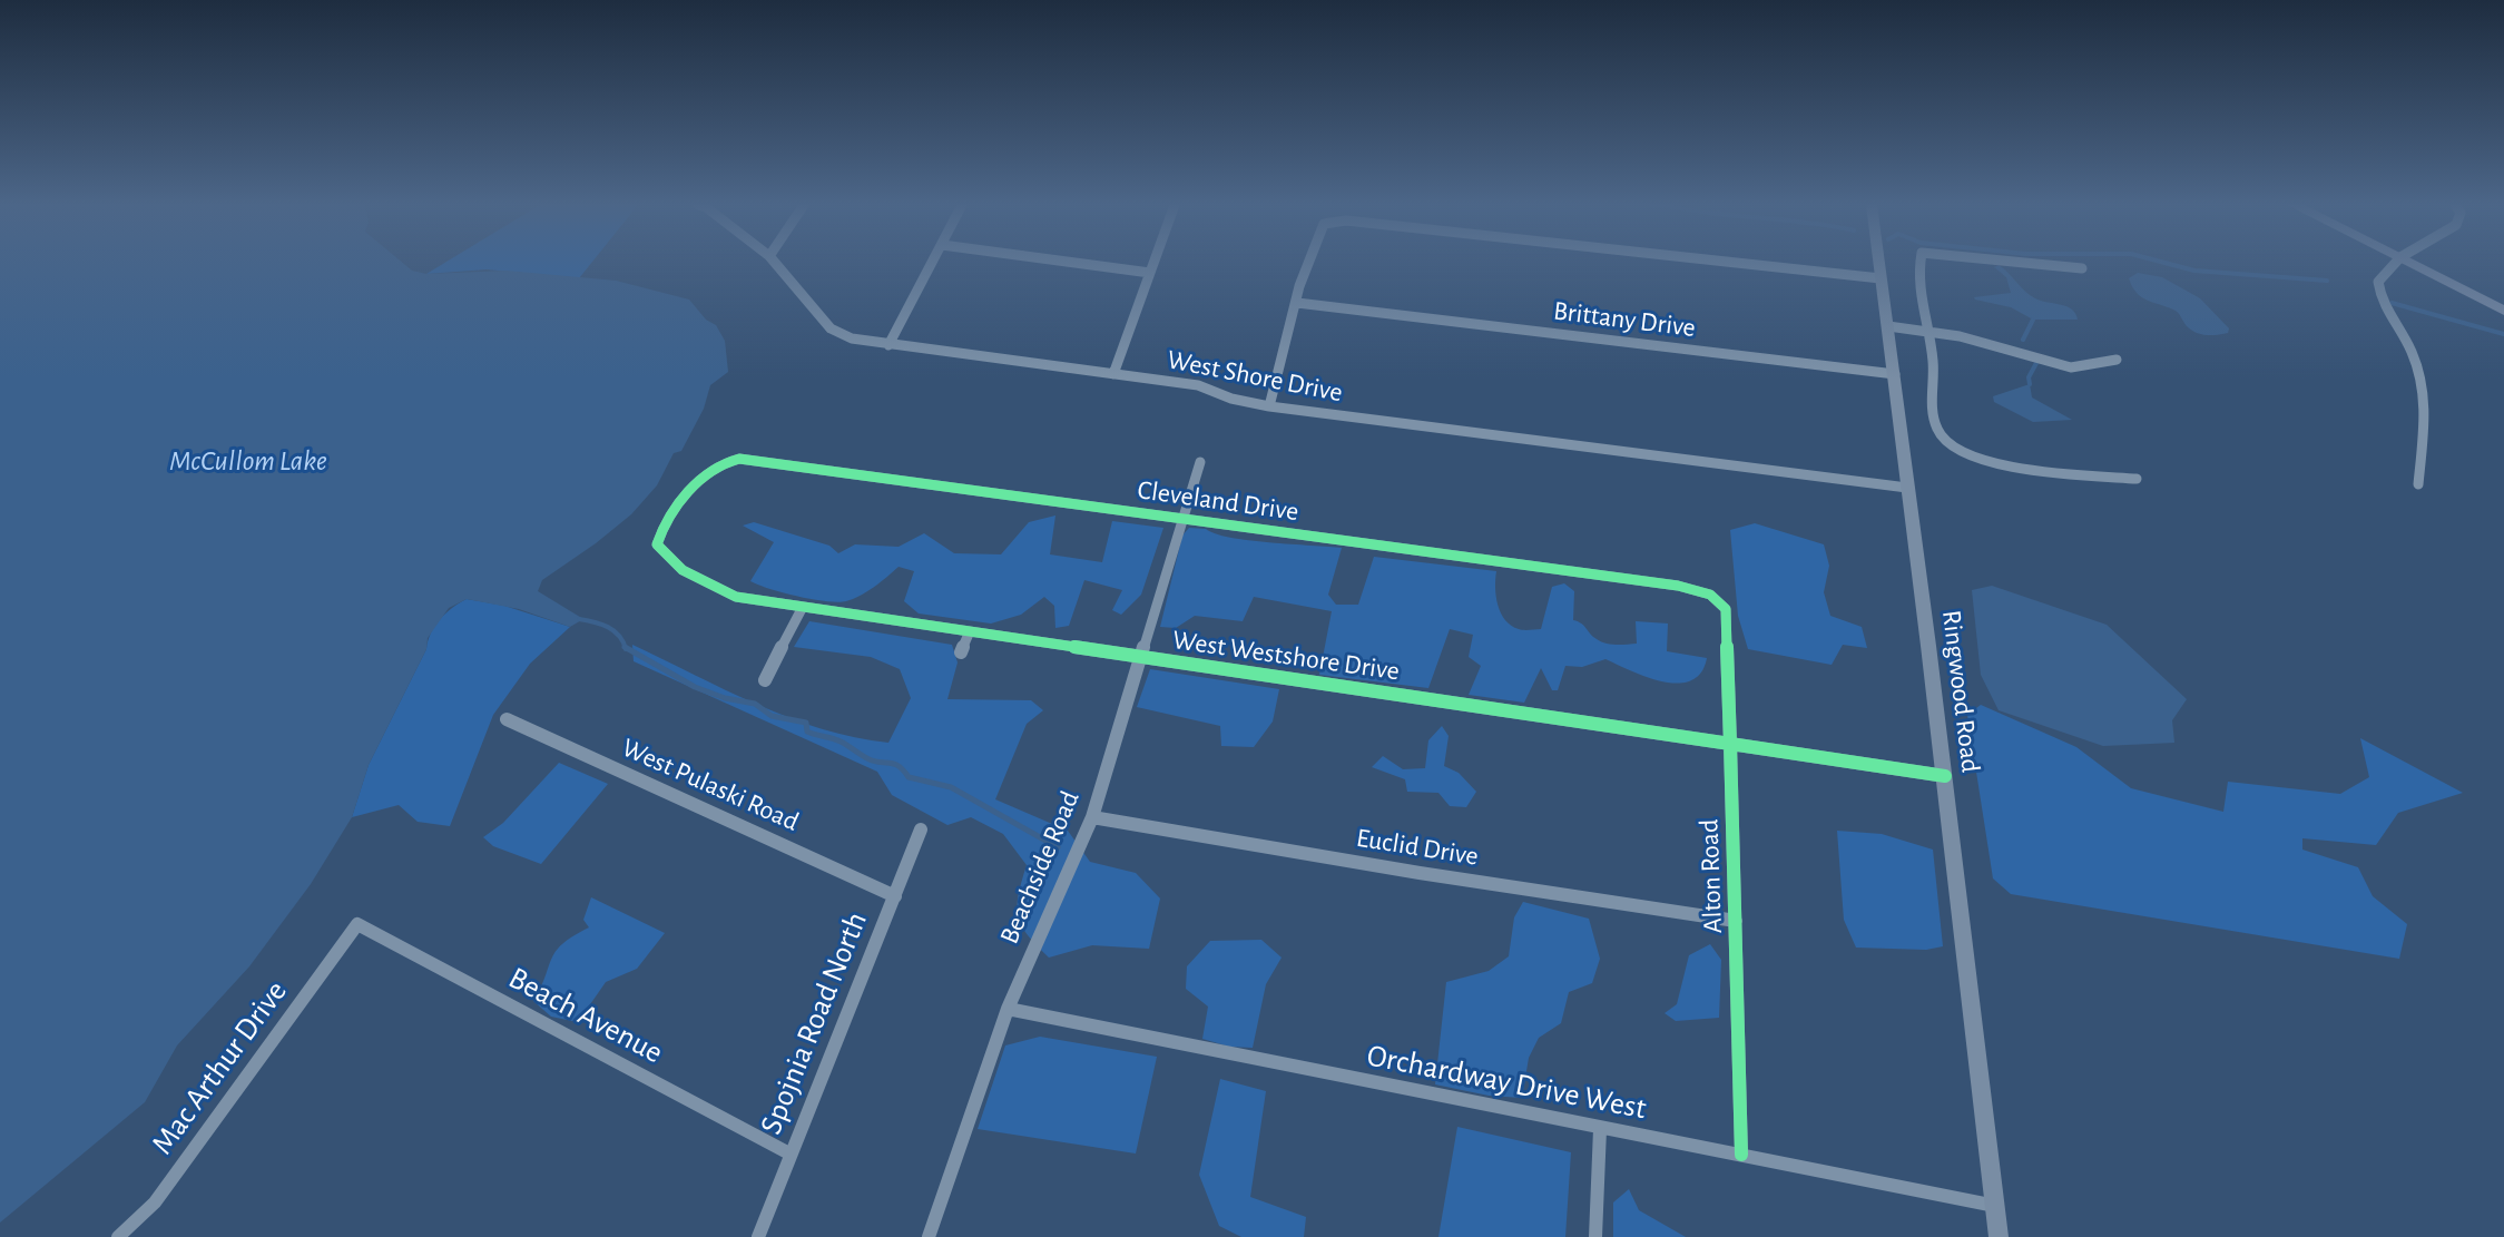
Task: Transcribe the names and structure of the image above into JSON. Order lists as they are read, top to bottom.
{
  "streets": {
    "street": [
      "Brittany Drive",
      "West Shore Drive",
      "Cleveland Drive",
      "West Westshore Drive",
      "Ringwood Road",
      "West Pulaski Road",
      "Euclid Drive",
      "Beachside Road",
      "Alton Road",
      "Beach Avenue",
      "Spojnia Road North",
      "Mac Arthur Drive",
      "Orchardway Drive West"
    ]
  },
  "crossings": [
    ["Brittany Drive", "Ringwood Road"],
    ["West Shore Drive", "Ringwood Road"],
    ["Cleveland Drive", "West Westshore Drive"],
    ["Cleveland Drive", "Beachside Road"],
    ["Cleveland Drive", "Alton Road"],
    ["West Westshore Drive", "Ringwood Road"],
    ["West Westshore Drive", "Beachside Road"],
    ["West Westshore Drive", "Alton Road"],
    ["Ringwood Road", "Orchardway Drive West"],
    ["West Pulaski Road", "Spojnia Road North"],
    ["Euclid Drive", "Beachside Road"],
    ["Euclid Drive", "Alton Road"],
    ["Beachside Road", "Orchardway Drive West"],
    ["Alton Road", "Orchardway Drive West"],
    ["Beach Avenue", "Spojnia Road North"],
    ["Beach Avenue", "Mac Arthur Drive"]
  ],
  "water": ["McCullom Lake"]
}
